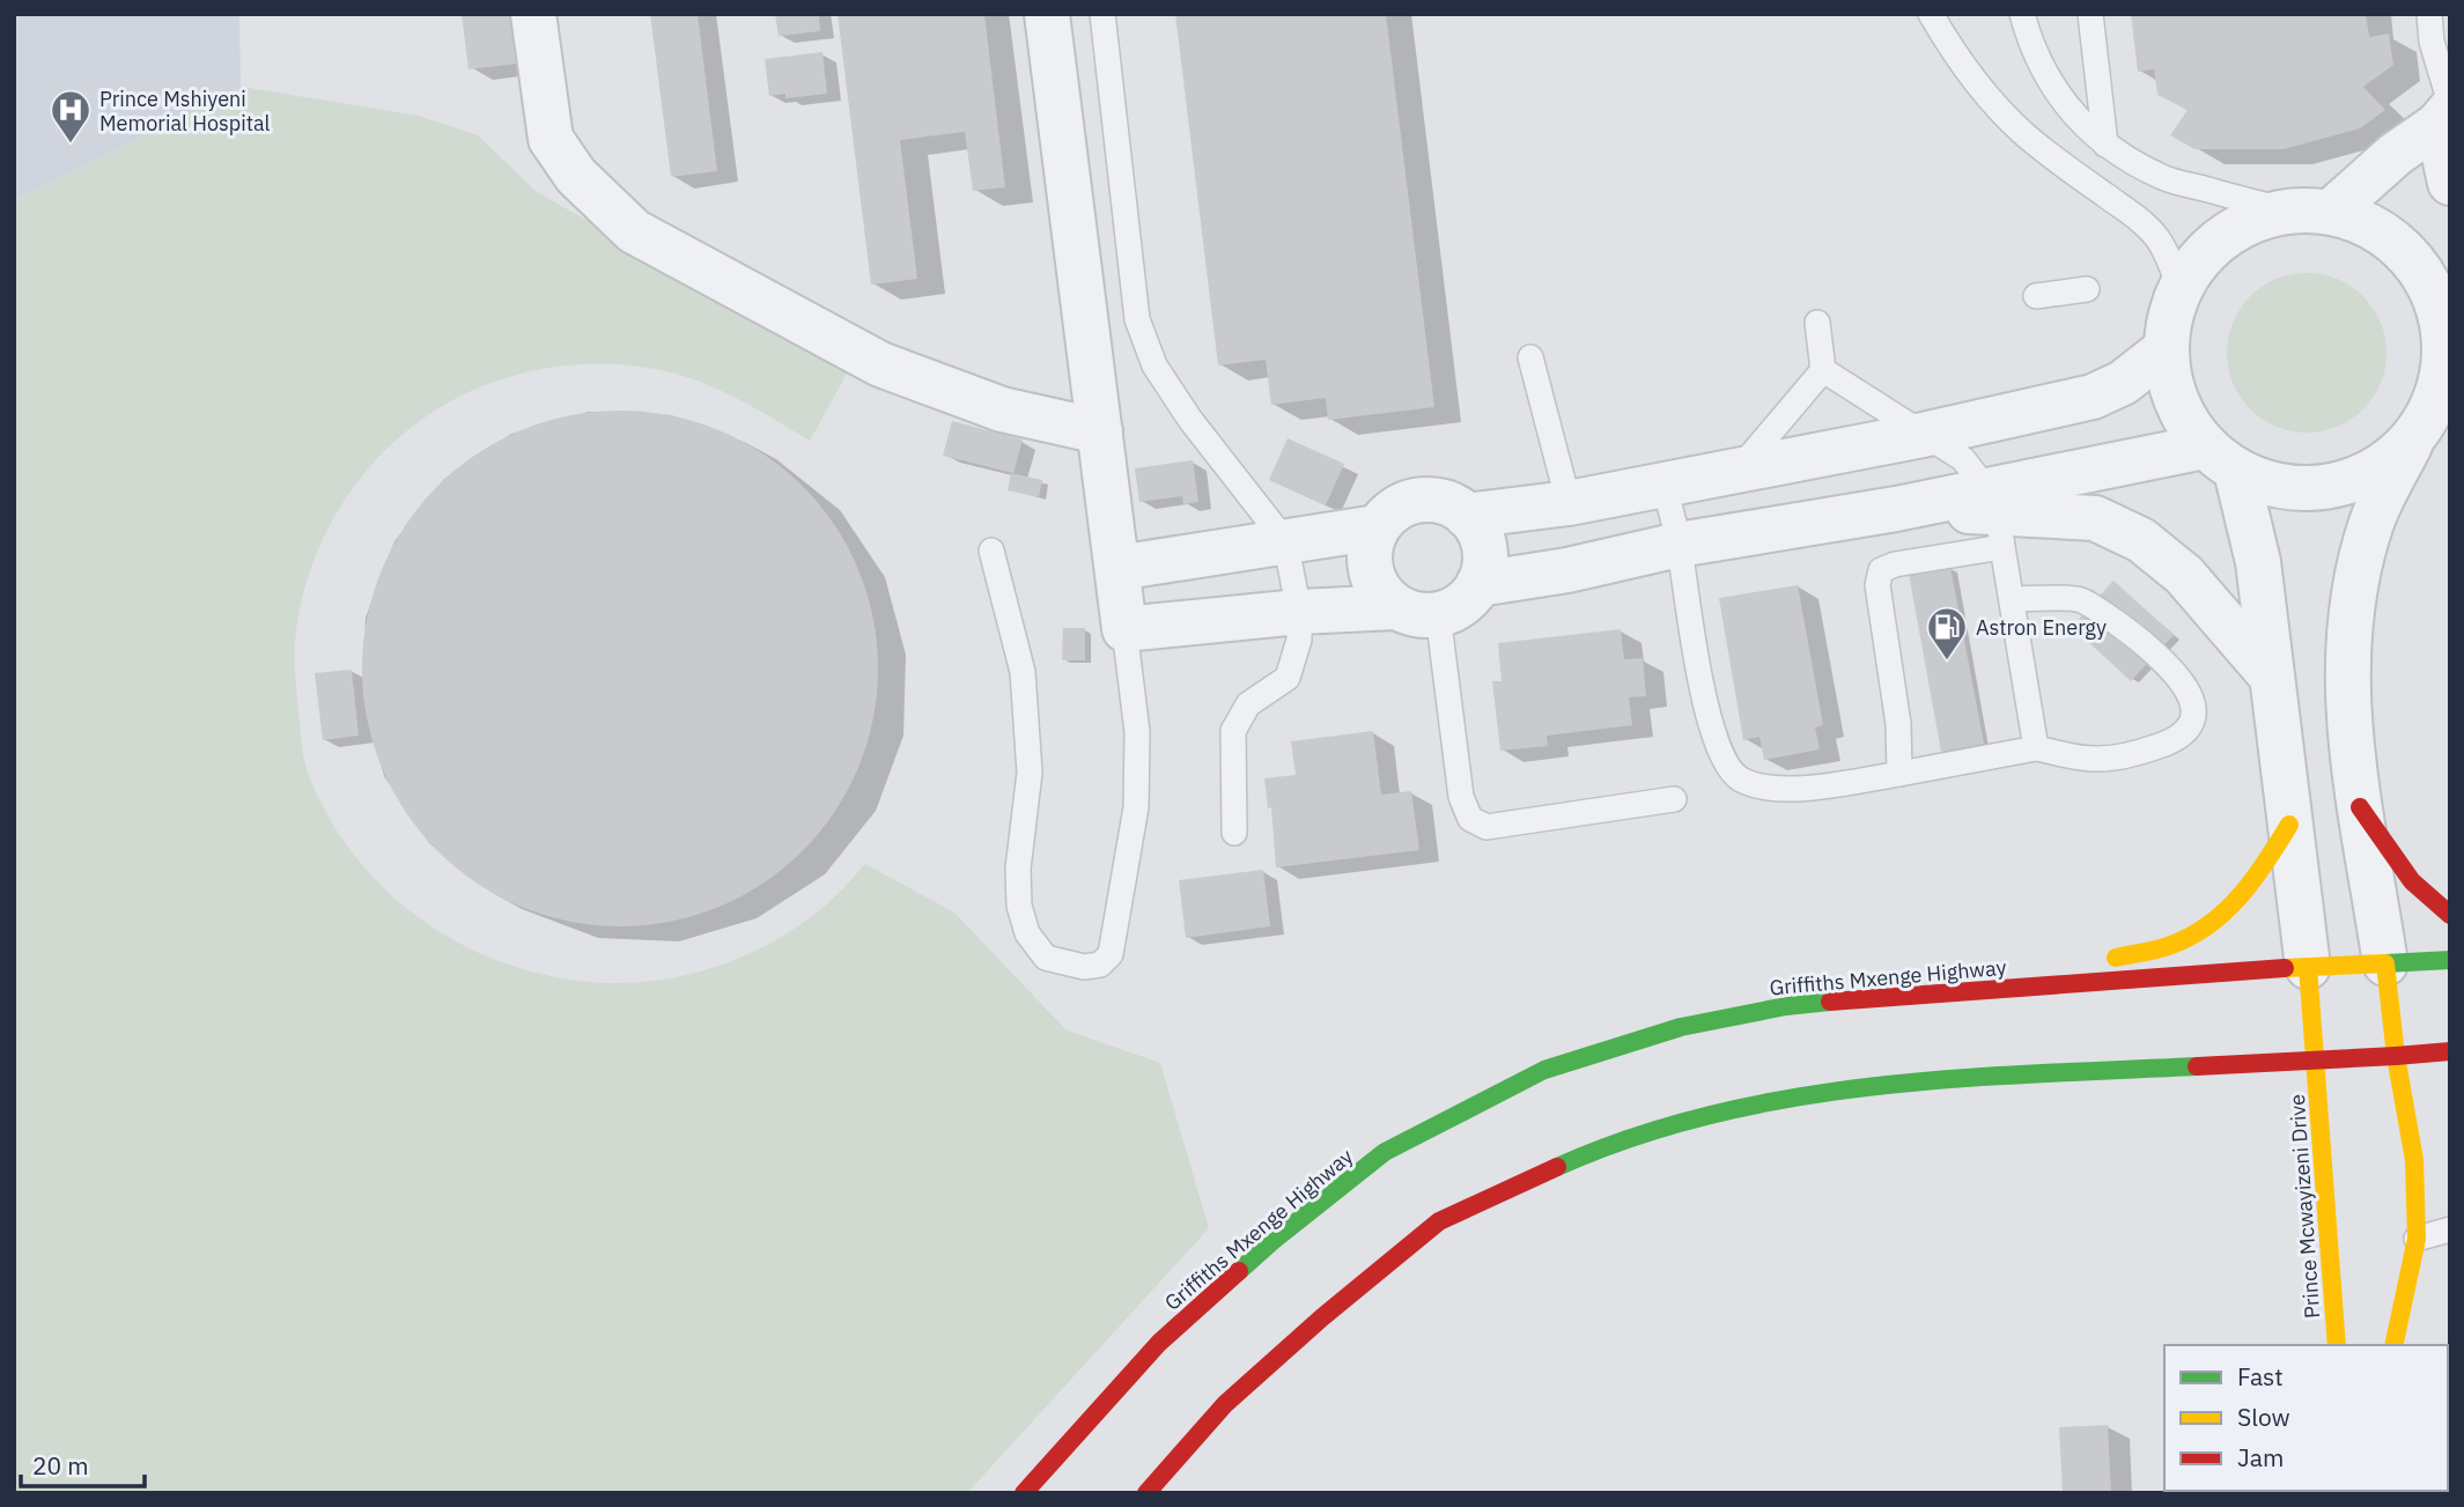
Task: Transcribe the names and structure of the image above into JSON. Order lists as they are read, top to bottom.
{
  "streets": {
    "street": ["Griffiths Mxenge Highway", "Prince Mcwayizeni Drive"]
  },
  "crossings": [
    ["Griffiths Mxenge Highway", "Prince Mcwayizeni Drive"]
  ],
  "places": {
    "hospital": ["Prince Mshiyeni Memorial Hospital"],
    "fuel station": ["Astron Energy"]
  },
  "legend": ["Fast", "Slow", "Jam"],
  "scale_bar": "20 m"
}
